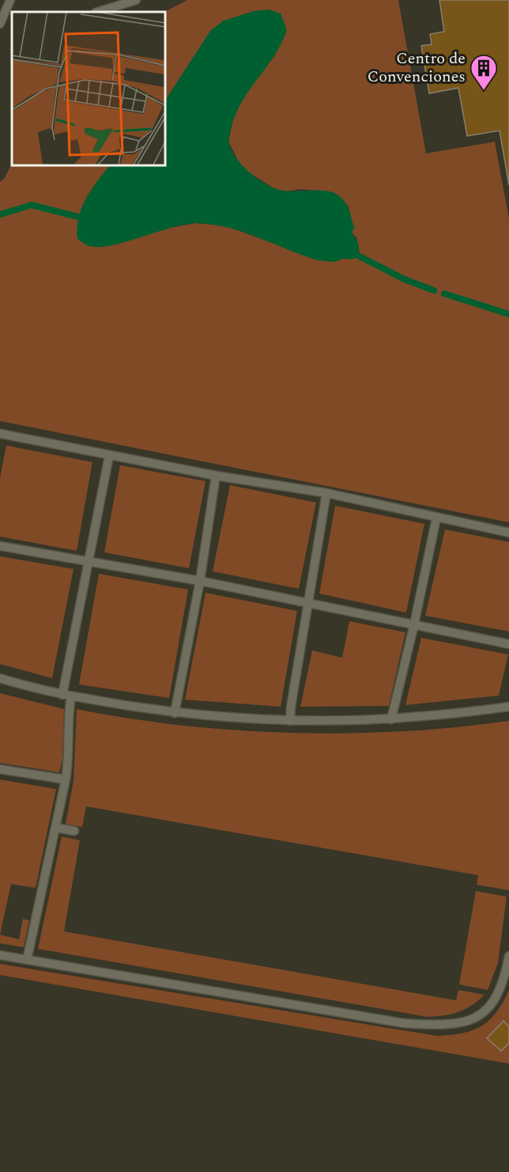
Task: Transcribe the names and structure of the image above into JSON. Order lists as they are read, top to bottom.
{
  "places": {
    "building": ["Centro de Convenciones"]
  }
}
